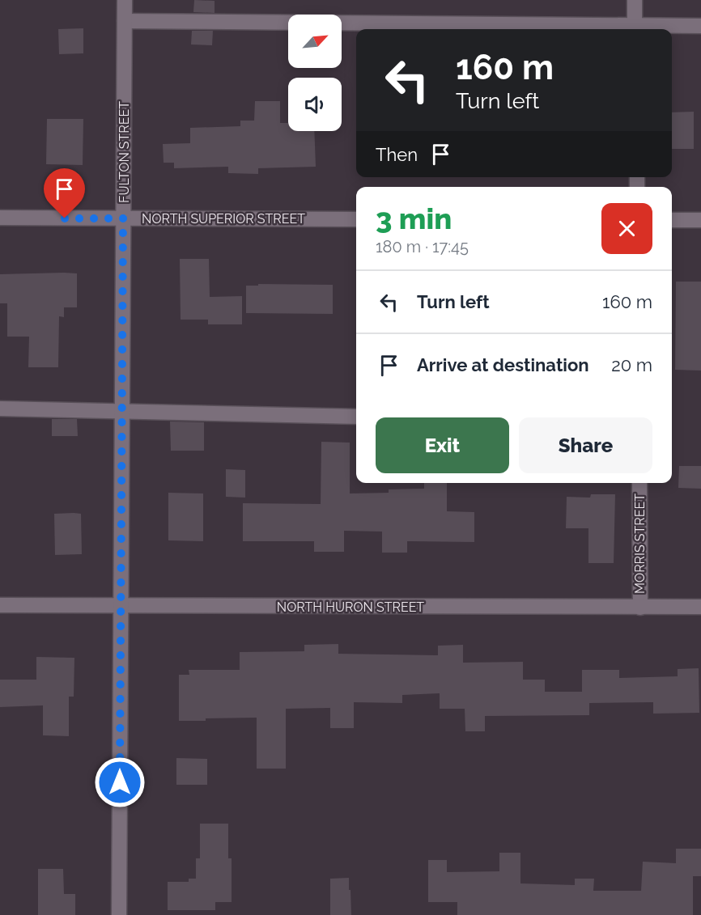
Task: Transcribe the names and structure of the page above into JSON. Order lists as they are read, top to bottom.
{
  "streets": {
    "street": [
      "FULTON STREET",
      "NORTH SUPERIOR STREET",
      "MORRIS STREET",
      "NORTH HURON STREET"
    ]
  },
  "crossings": [
    ["FULTON STREET", "NORTH SUPERIOR STREET"],
    ["FULTON STREET", "NORTH HURON STREET"],
    ["MORRIS STREET", "NORTH HURON STREET"]
  ],
  "north": "top right",
  "page": {
    "turn": ["160 m", "Turn left"],
    "then": "Then",
    "heading": ["3 min", "180 m · 17:45"],
    "list": [
      {
        "name": "Turn left",
        "value": "160 m"
      },
      {
        "name": "Arrive at destination",
        "value": "20 m"
      }
    ],
    "buttons": ["Exit", "Share"]
  }
}
